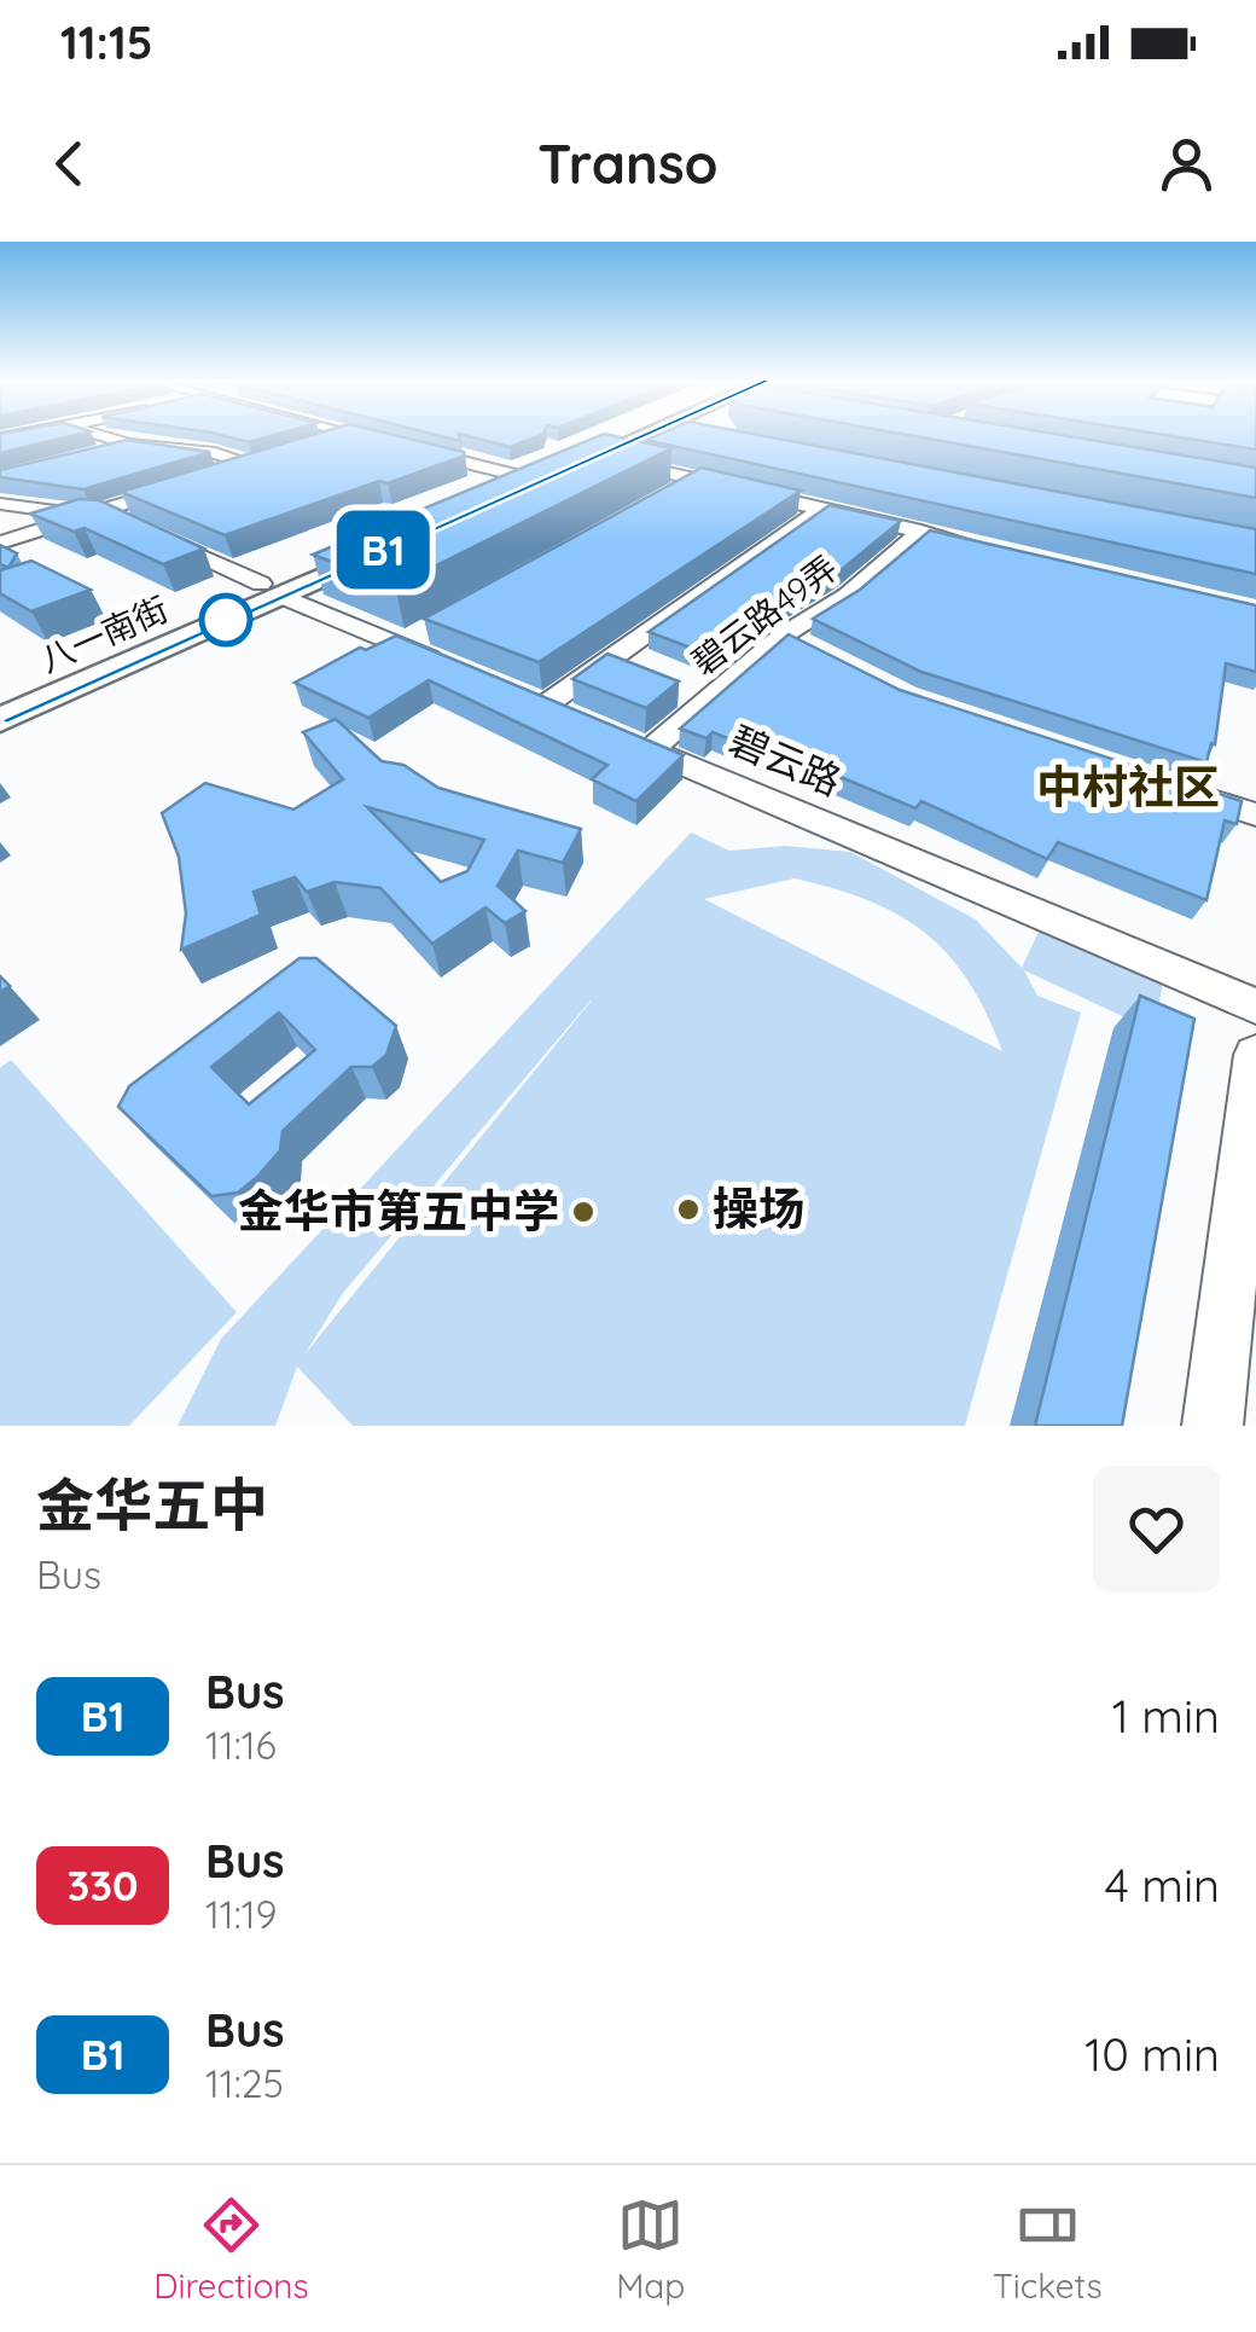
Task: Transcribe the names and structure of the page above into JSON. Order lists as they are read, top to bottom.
{
  "streets": {
    "main road": ["八一南街"],
    "street": ["碧云路49弄", "碧云路"]
  },
  "crossings": [
    ["碧云路49弄", "碧云路"]
  ],
  "districts": ["中村社区"],
  "places": ["操场", "金华市第五中学"],
  "lines": ["bus line B1"],
  "page": {
    "status": "11:15",
    "header": "Transo",
    "on_map": "B1",
    "heading": ["金华五中", "Bus"],
    "list": [
      {
        "mark": "B1",
        "name": "Bus",
        "note": "11:16",
        "value": "1 min"
      },
      {
        "mark": "330",
        "name": "Bus",
        "note": "11:19",
        "value": "4 min"
      },
      {
        "mark": "B1",
        "name": "Bus",
        "note": "11:25",
        "value": "10 min"
      }
    ],
    "tabs": ["Directions", "Map", "Tickets"]
  }
}
